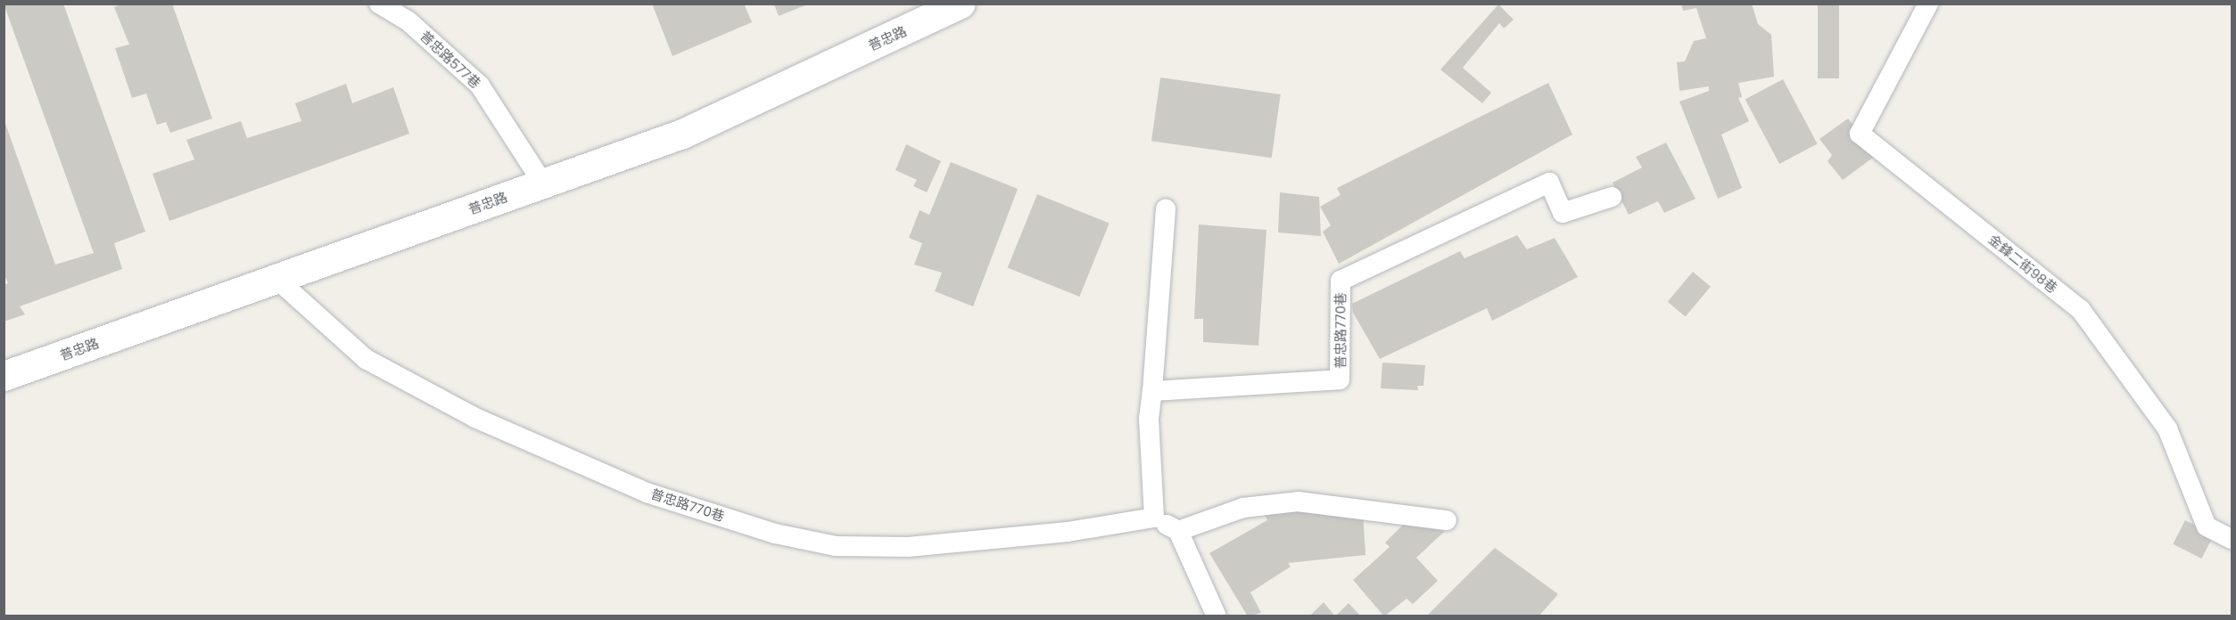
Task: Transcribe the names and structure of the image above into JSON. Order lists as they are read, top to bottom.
{
  "streets": {
    "street": ["普忠路"],
    "lane": ["普忠路577巷", "金鋒二街98巷", "普忠路770巷"]
  },
  "crossings": [
    ["普忠路", "普忠路577巷"],
    ["普忠路", "普忠路770巷"]
  ]
}
